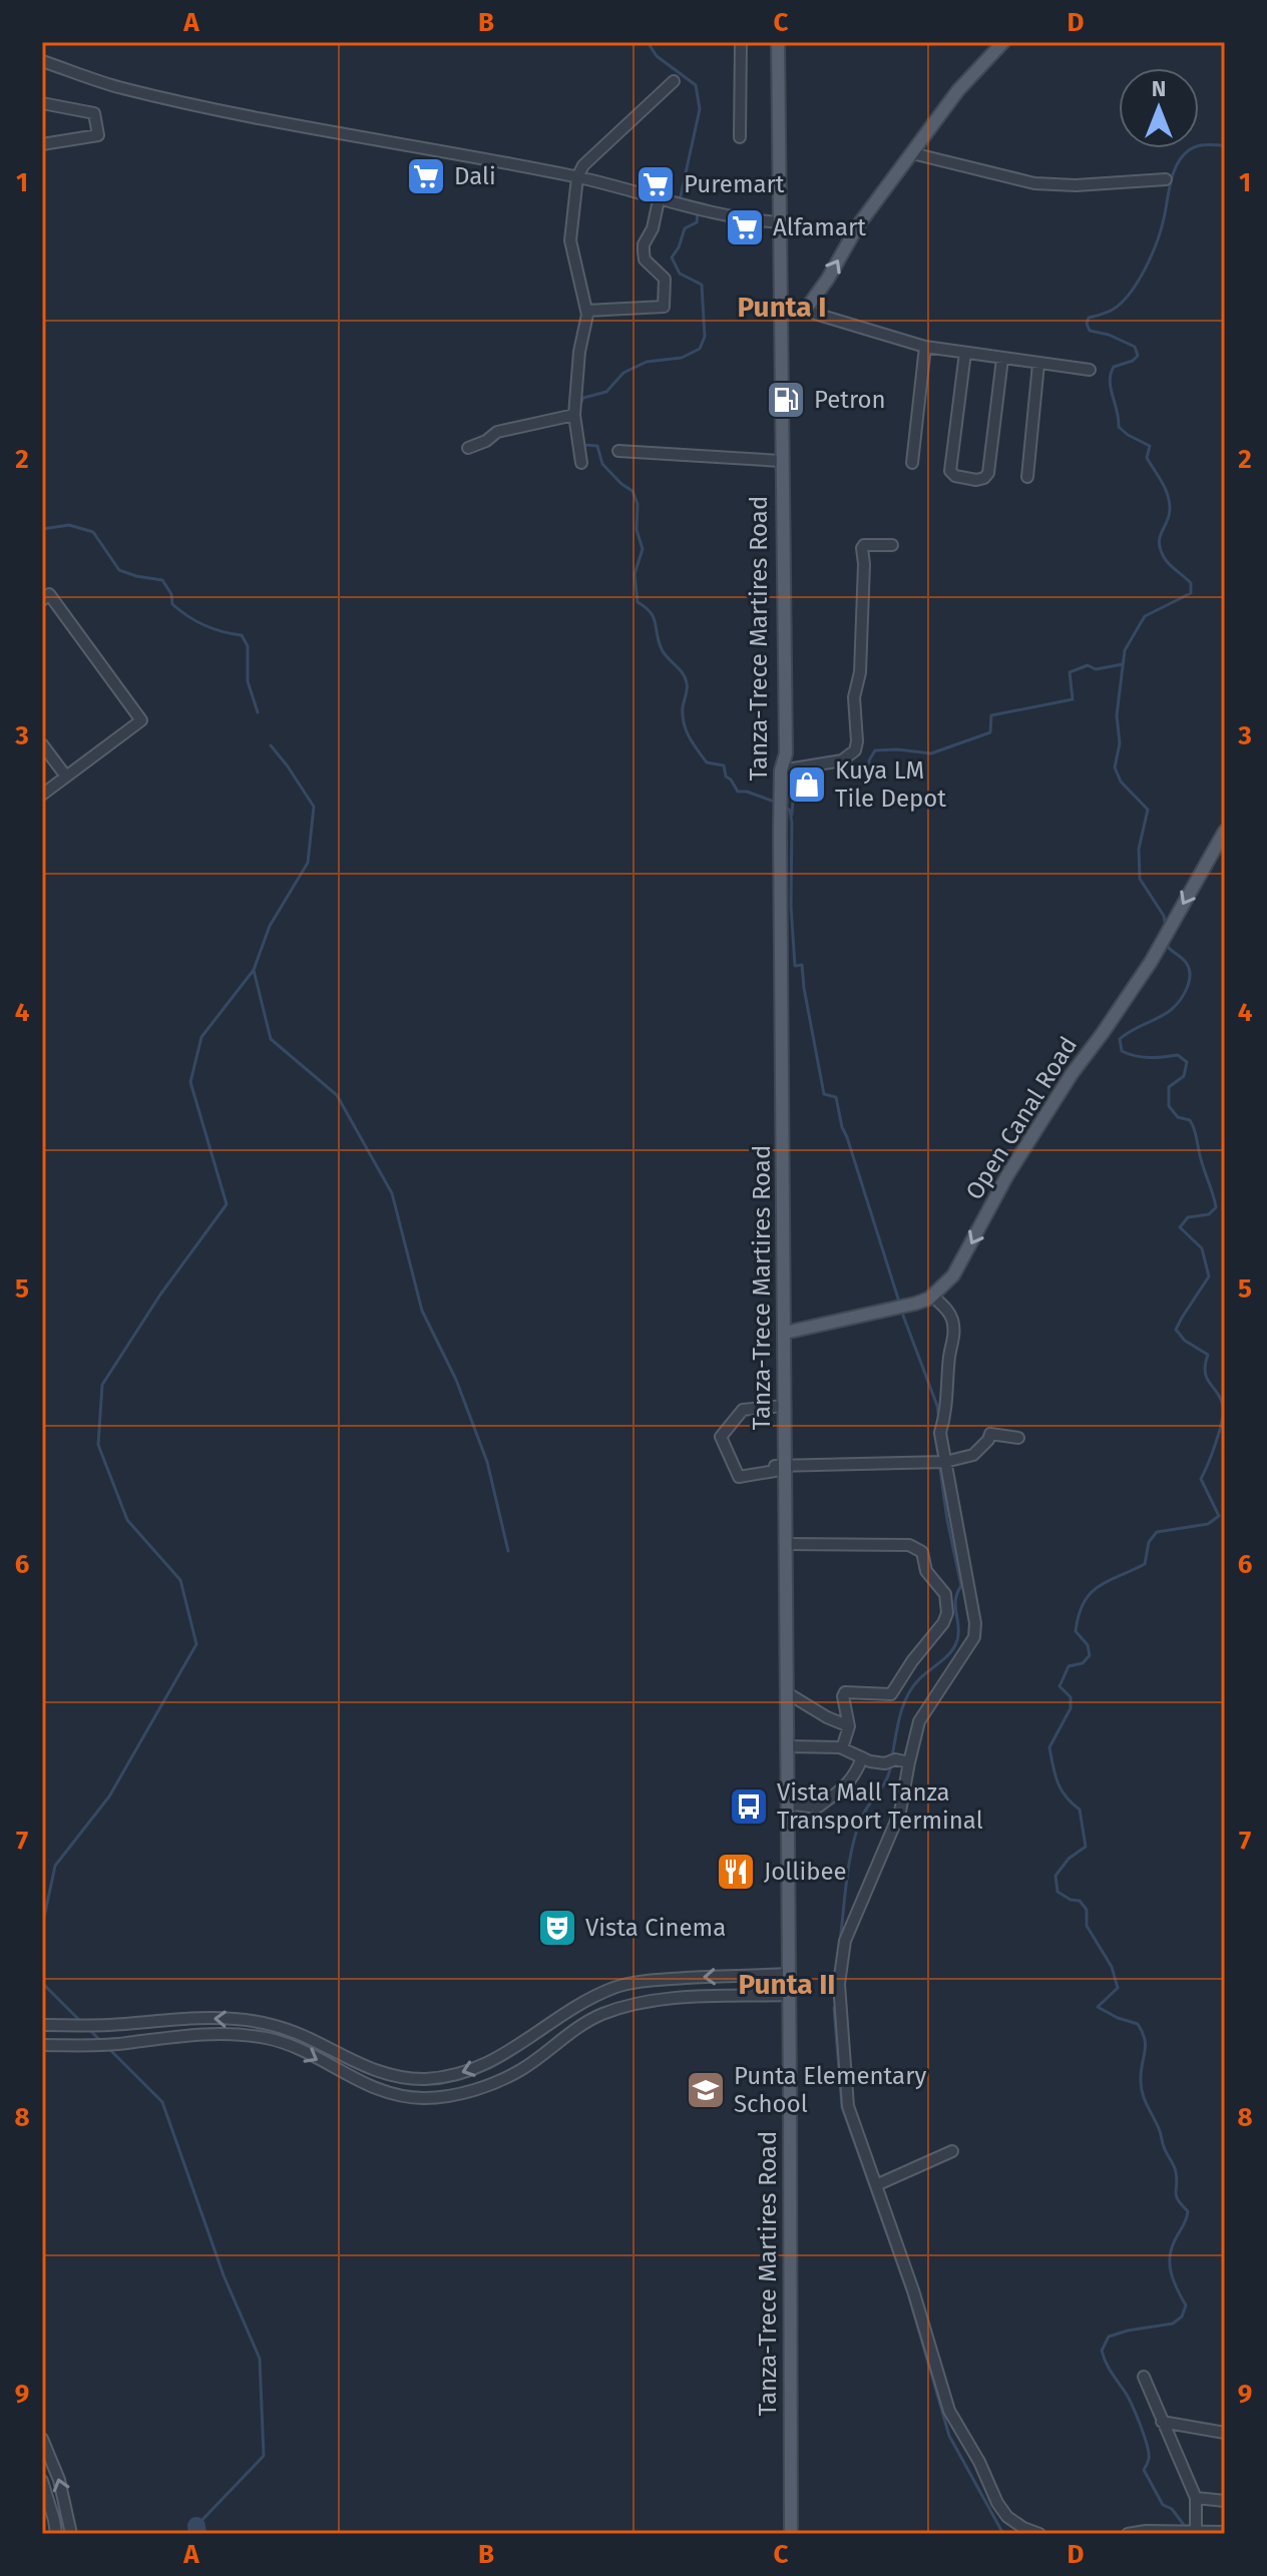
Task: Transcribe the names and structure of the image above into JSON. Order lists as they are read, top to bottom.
{
  "streets": {
    "main road": ["Tanza-Trece Martires Road", "Open Canal Road"]
  },
  "one_way": ["Open Canal Road"],
  "districts": ["Punta I", "Punta II"],
  "places": {
    "supermarket": ["Dali", "Puremart", "Alfamart"],
    "fuel station": ["Petron"],
    "shop": ["Kuya LM Tile Depot"],
    "bus stop": ["Vista Mall Tanza Transport Terminal"],
    "restaurant": ["Jollibee"],
    "theatre": ["Vista Cinema"],
    "school or university": ["Punta Elementary School"]
  },
  "north": "top",
  "grid": {
    "columns": [
      "A",
      "B",
      "C",
      "D"
    ],
    "rows": [
      "1",
      "2",
      "3",
      "4",
      "5",
      "6",
      "7",
      "8",
      "9"
    ]
  }
}
